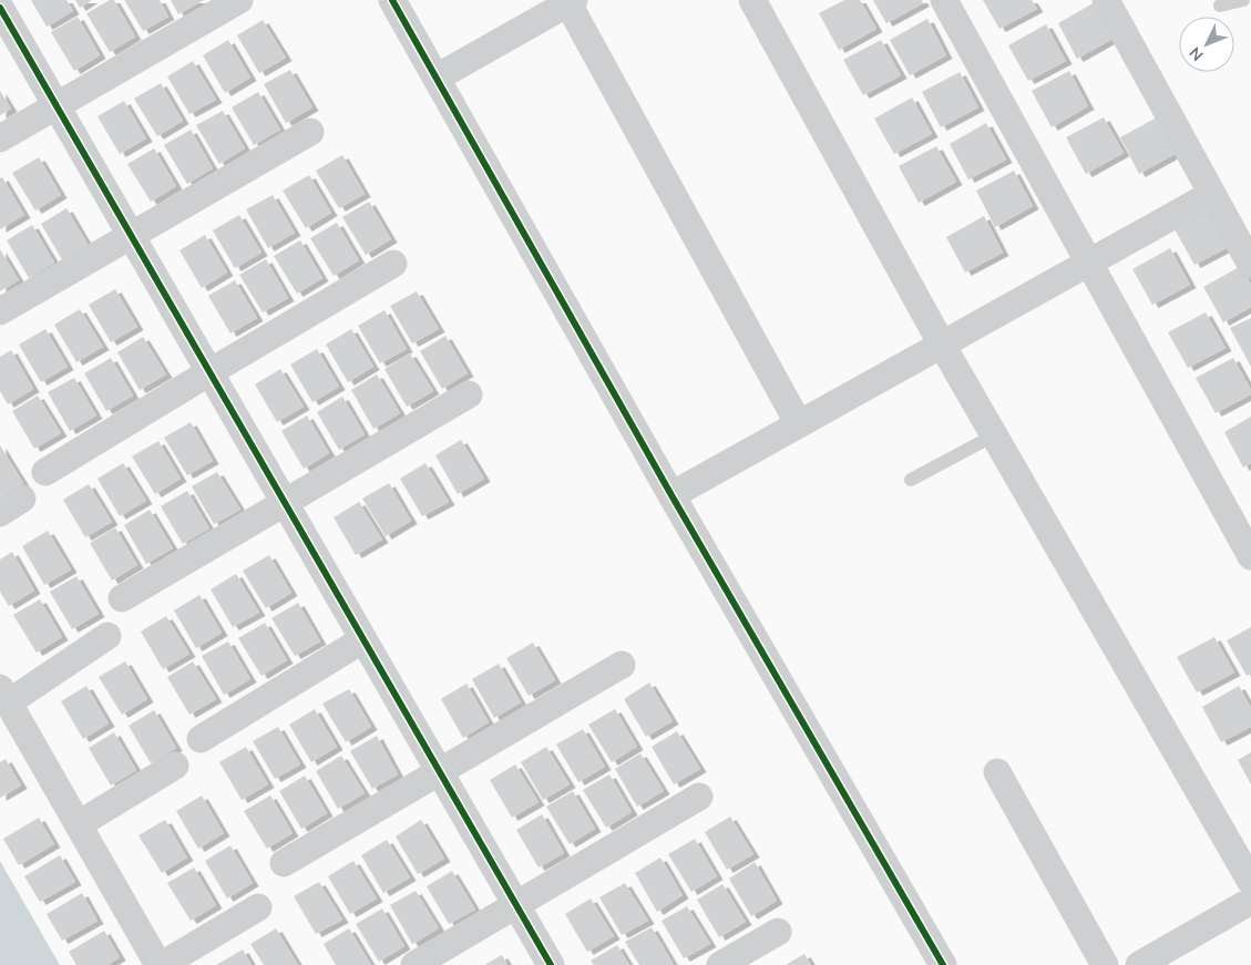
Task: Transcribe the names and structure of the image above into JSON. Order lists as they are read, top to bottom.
{
  "north": "bottom left"
}
